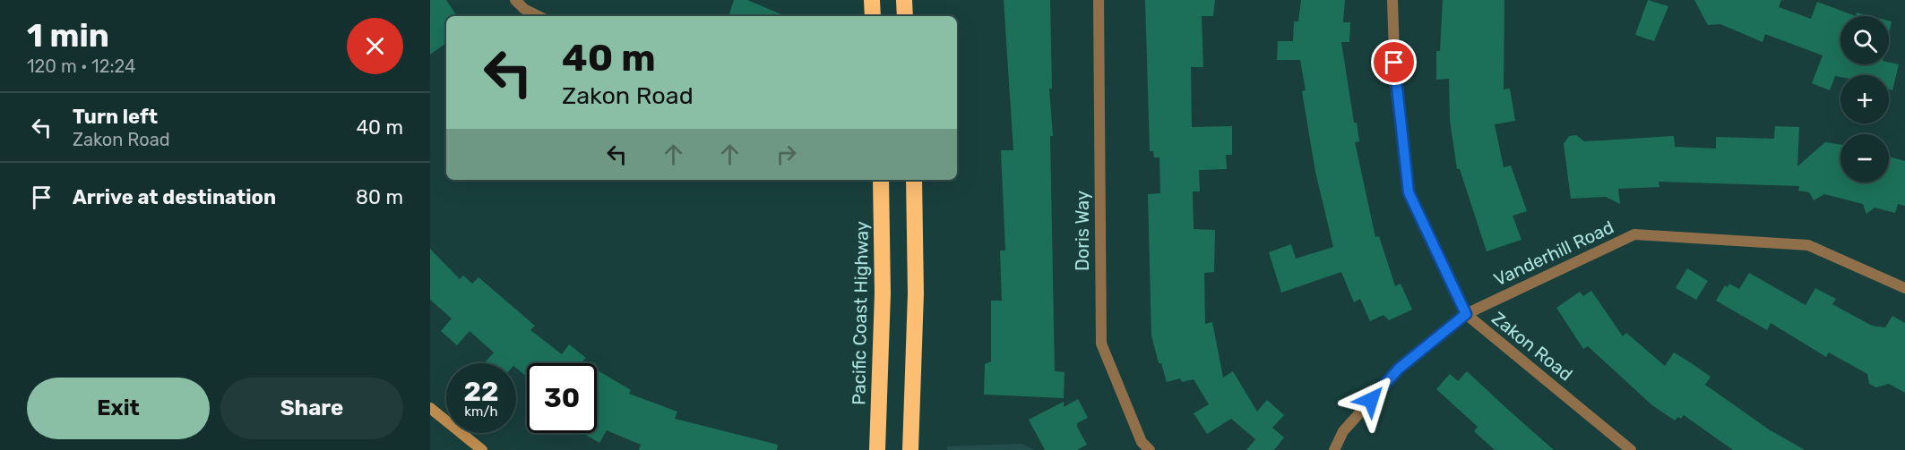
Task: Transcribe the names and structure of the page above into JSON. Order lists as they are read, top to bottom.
{
  "streets": {
    "highway": ["Pacific Coast Highway"],
    "street": ["Doris Way", "Vanderhill Road", "Zakon Road"]
  },
  "crossings": [
    ["Vanderhill Road", "Zakon Road"]
  ],
  "page": {
    "heading": ["1 min", "120 m · 12:24"],
    "map_buttons": ["+", "−"],
    "turn": ["40 m", "Zakon Road"],
    "list": [
      {
        "name": "Turn left",
        "note": "Zakon Road",
        "value": "40 m"
      },
      {
        "name": "Arrive at destination",
        "value": "80 m"
      }
    ],
    "speed": "22 km/h",
    "limit": "30",
    "buttons": ["Exit", "Share"]
  }
}
